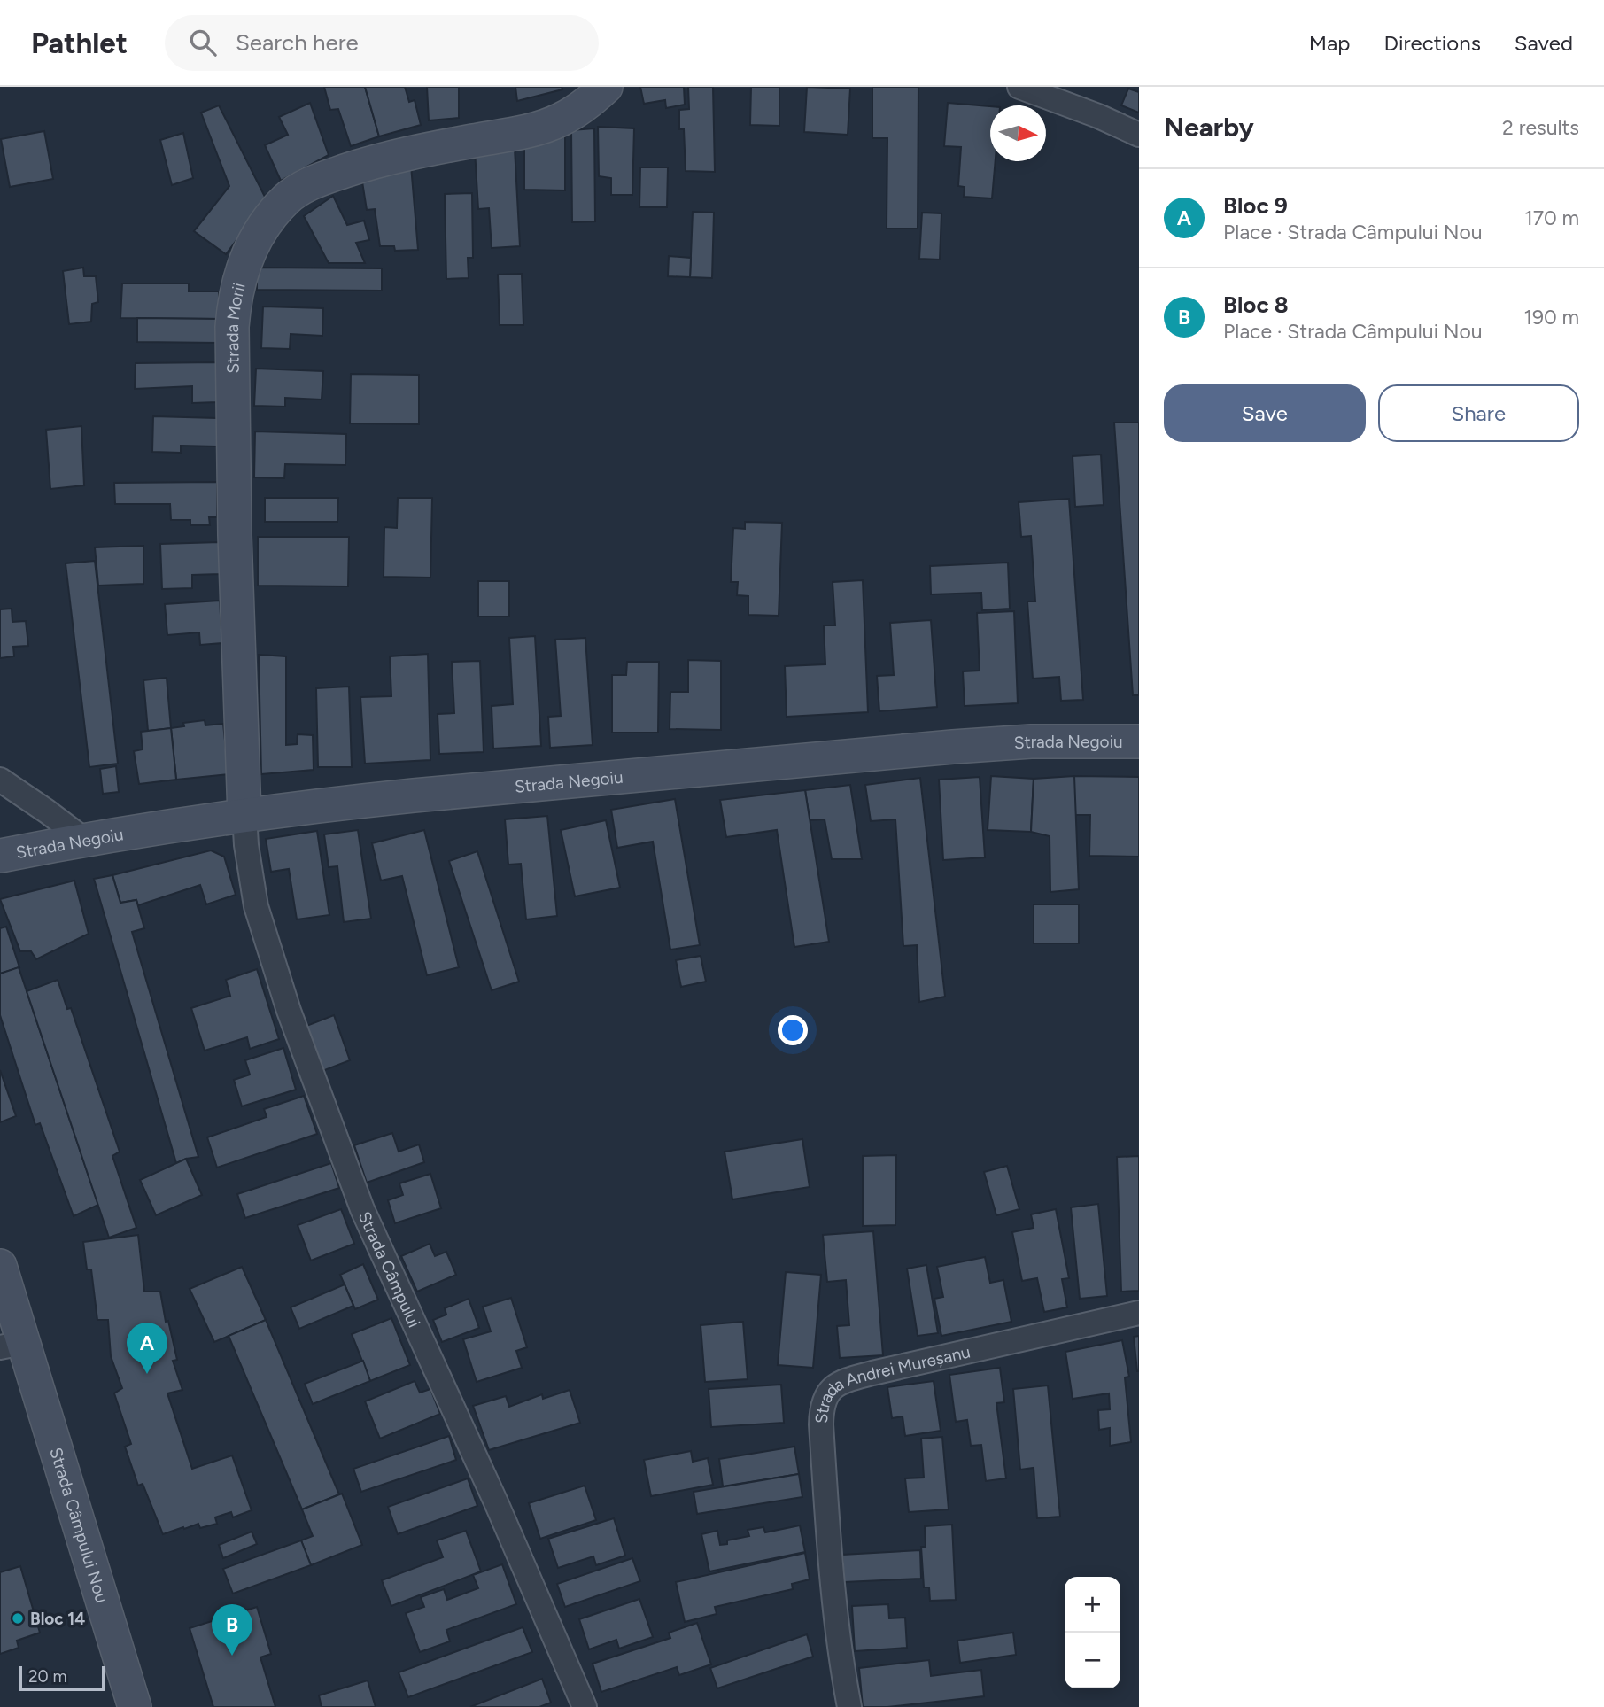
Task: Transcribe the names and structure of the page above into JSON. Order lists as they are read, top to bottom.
{
  "streets": {
    "street": [
      "Strada Morii",
      "Strada Negoiu",
      "Strada Câmpului",
      "Strada Andrei Mureșanu",
      "Strada Câmpului Nou"
    ]
  },
  "crossings": [
    ["Strada Morii", "Strada Negoiu"],
    ["Strada Morii", "Strada Câmpului"],
    ["Strada Negoiu", "Strada Câmpului"]
  ],
  "places": ["Bloc 14"],
  "scale_bar": "20 m",
  "north": "right",
  "page": {
    "header": "Pathlet",
    "search": "Search here",
    "nav": ["Map", "Directions", "Saved"],
    "heading": ["Nearby", "2 results"],
    "list": [
      {
        "mark": "A",
        "name": "Bloc 9",
        "note": "Place · Strada Câmpului Nou",
        "value": "170 m"
      },
      {
        "mark": "B",
        "name": "Bloc 8",
        "note": "Place · Strada Câmpului Nou",
        "value": "190 m"
      }
    ],
    "buttons": ["Save", "Share"],
    "pins": ["A", "B"],
    "map_buttons": ["+", "−"],
    "scale": "20 m"
  }
}
